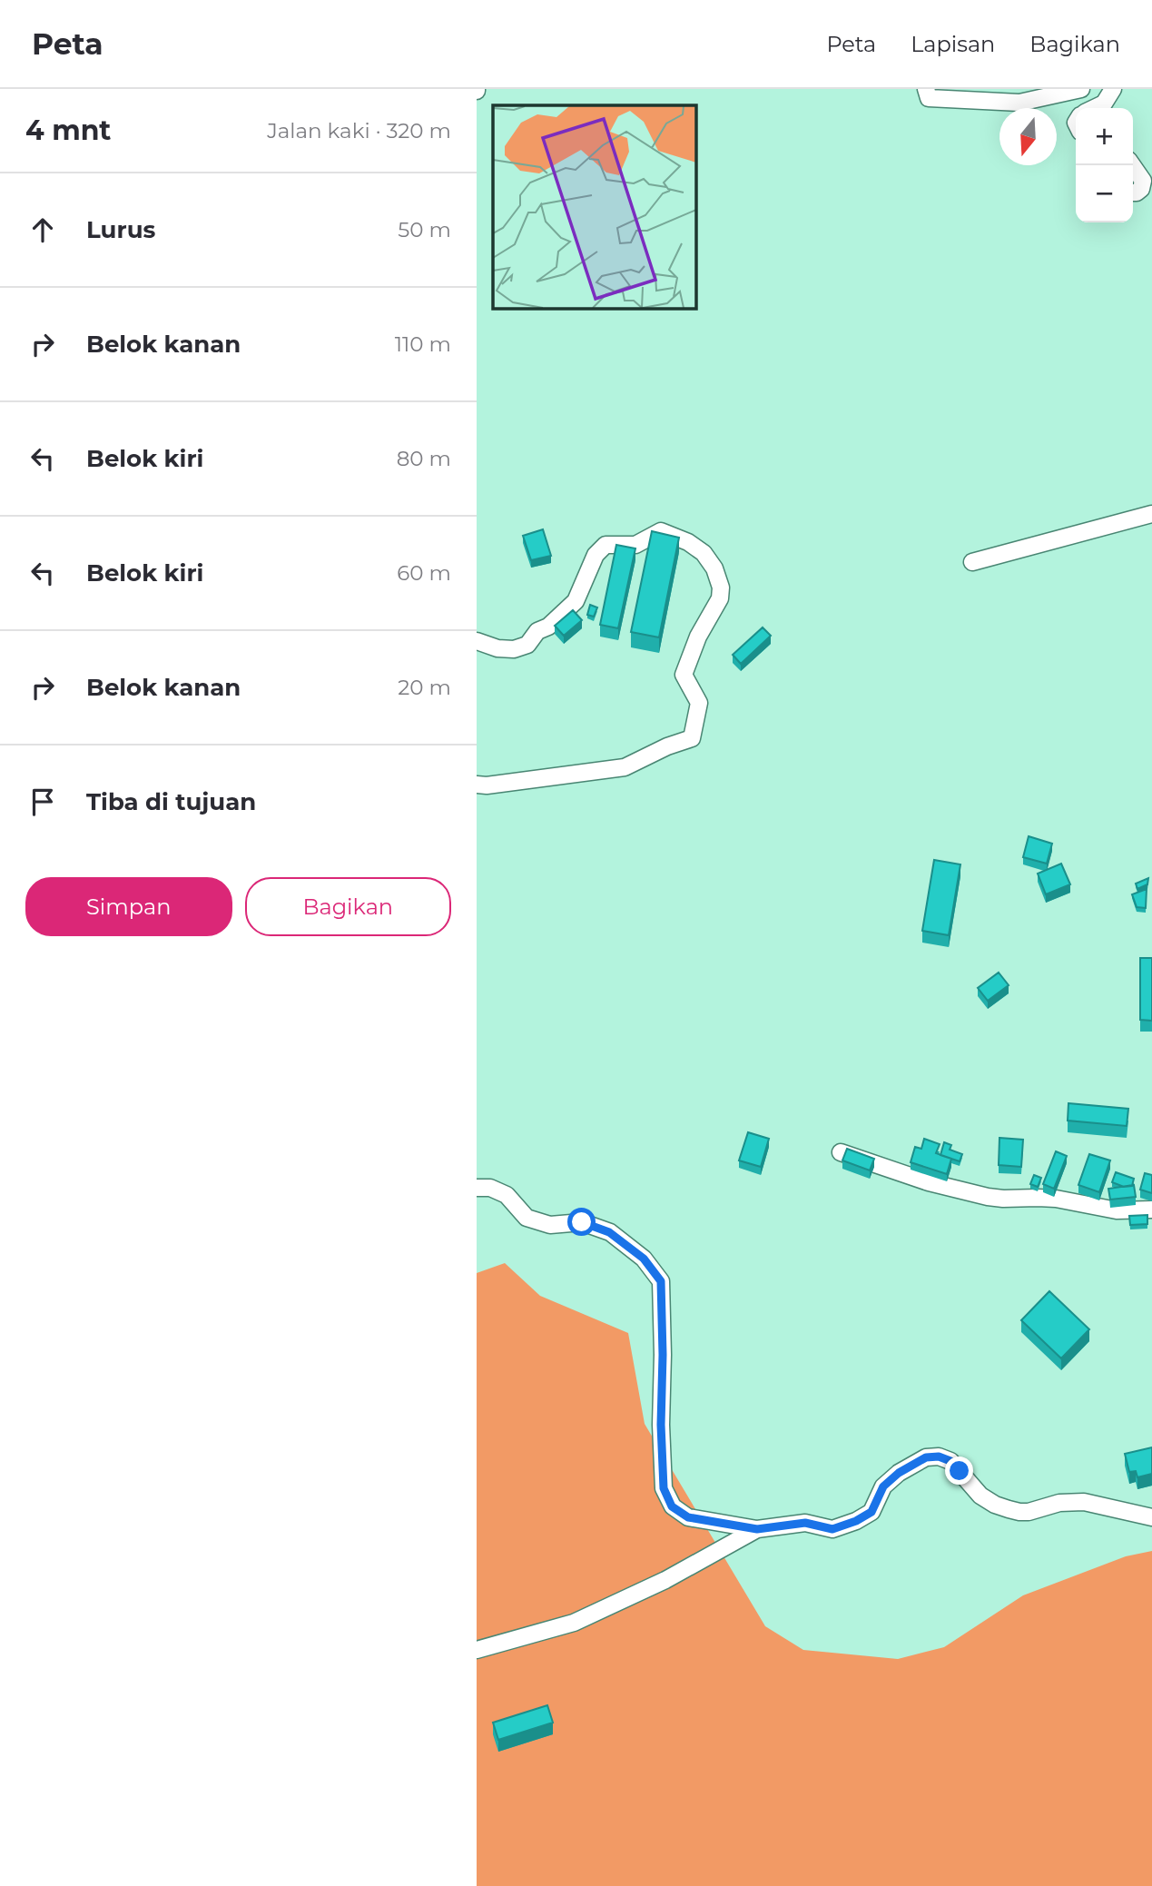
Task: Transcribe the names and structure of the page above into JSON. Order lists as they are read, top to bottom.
{
  "north": "bottom",
  "page": {
    "header": "Peta",
    "nav": ["Peta", "Lapisan", "Bagikan"],
    "heading": ["4 mnt", "Jalan kaki · 320 m"],
    "map_buttons": ["+", "−"],
    "list": [
      ["Lurus", "50 m"],
      ["Belok kanan", "110 m"],
      ["Belok kiri", "80 m"],
      ["Belok kiri", "60 m"],
      ["Belok kanan", "20 m"],
      "Tiba di tujuan"
    ],
    "buttons": ["Simpan", "Bagikan"]
  }
}
